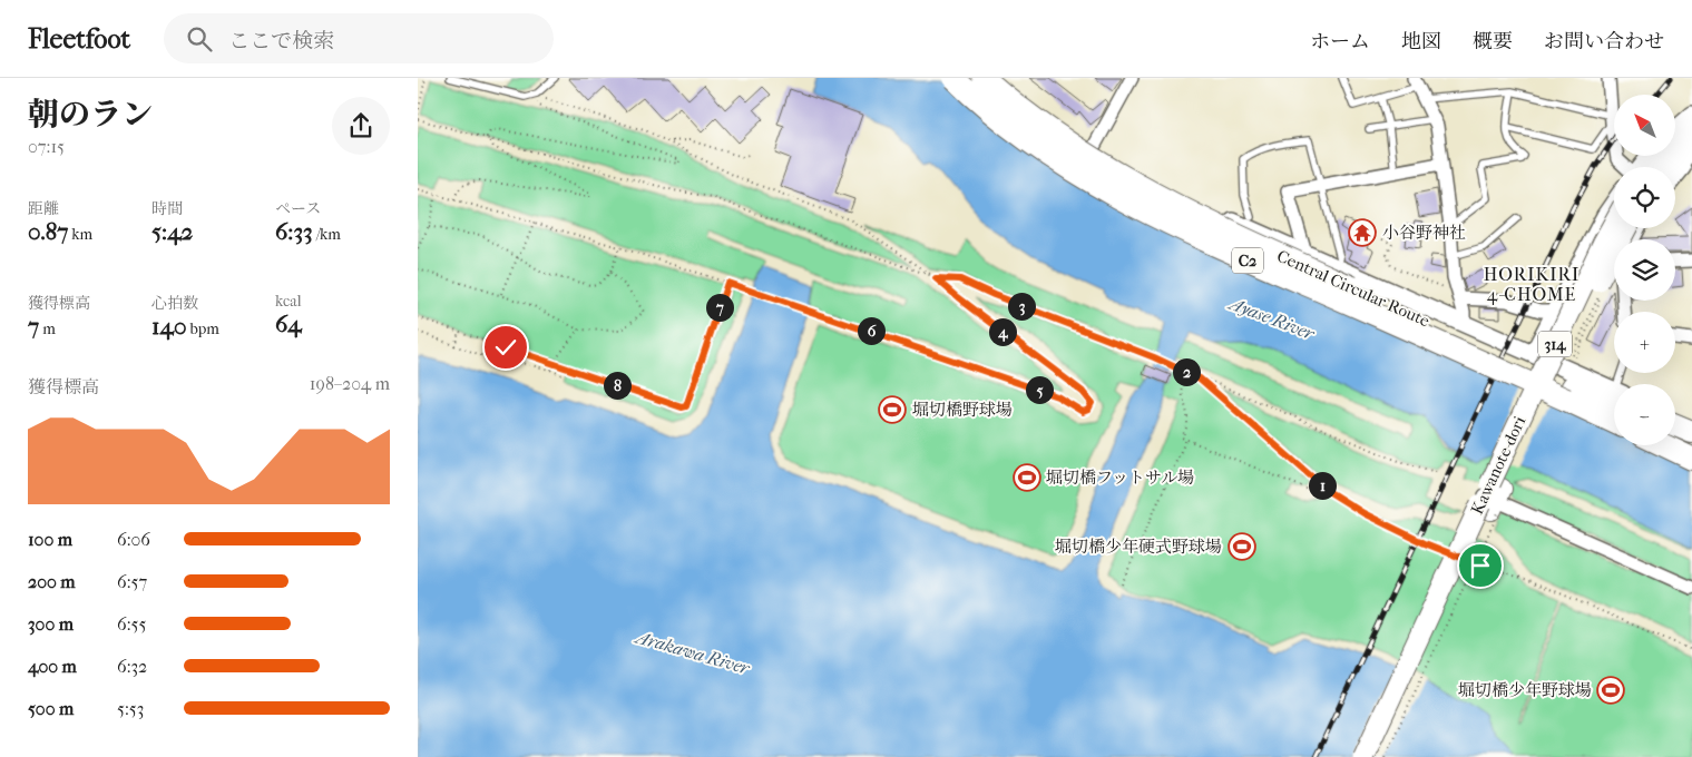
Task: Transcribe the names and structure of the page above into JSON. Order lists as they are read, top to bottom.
{
  "streets": {
    "highway": ["C2", "Central Circular Route"],
    "main road": ["314", "Kawanote-dori"]
  },
  "districts": ["HORIKIRI 4-CHOME"],
  "water": ["Ayase River", "Arakawa River"],
  "places": {
    "temple": ["小谷野神社"],
    "sports": [
      "堀切橋野球場",
      "堀切橋フットサル場",
      "堀切橋少年硬式野球場",
      "堀切橋少年野球場"
    ]
  },
  "north": "top left",
  "page": {
    "header": "Fleetfoot",
    "search": "ここで検索",
    "nav": [
      "ホーム",
      "地図",
      "概要",
      "お問い合わせ"
    ],
    "heading": ["朝のラン", "07:15"],
    "map_buttons": ["+", "−"],
    "stats": [
      ["距離", "0.87 km"],
      ["時間", "5:42"],
      ["ペース", "6:33 /km"],
      ["獲得標高", "7 m"],
      ["心拍数", "140 bpm"],
      ["kcal", "64"]
    ],
    "pins": [
      "3",
      "7",
      "6",
      "4",
      "2",
      "8",
      "5",
      "1"
    ],
    "chart": ["獲得標高", "198–204 m"],
    "list": [
      {
        "name": "100 m",
        "note": "6:06"
      },
      {
        "name": "200 m",
        "note": "6:57"
      },
      {
        "name": "300 m",
        "note": "6:55"
      },
      {
        "name": "400 m",
        "note": "6:32"
      },
      {
        "name": "500 m",
        "note": "5:53"
      }
    ]
  }
}
